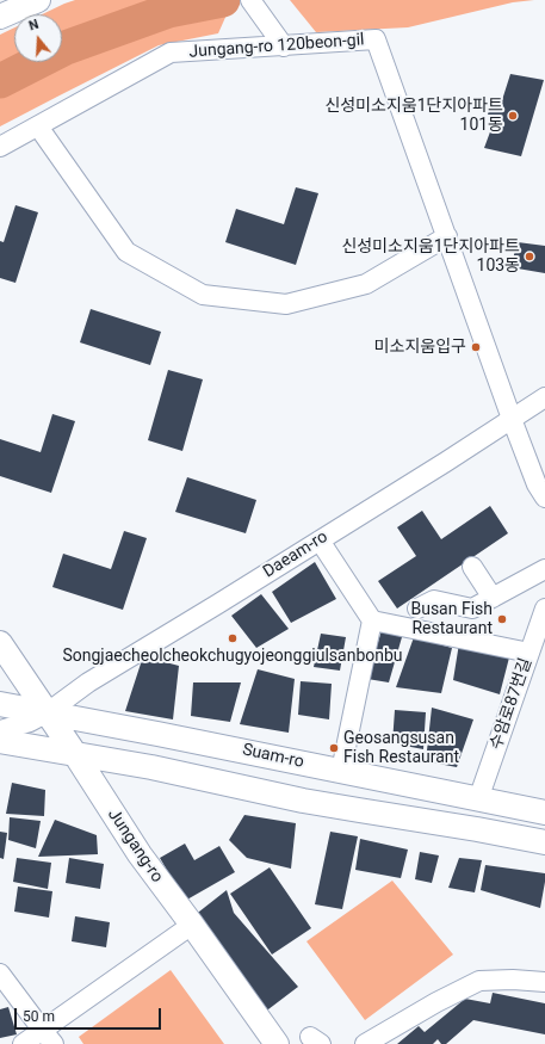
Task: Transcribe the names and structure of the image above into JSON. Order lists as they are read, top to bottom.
{
  "streets": {
    "main road": ["Suam-ro", "Jungang-ro"],
    "street": ["Jungang-ro 120beon-gil", "Daeam-ro", "수암로87번길"]
  },
  "crossings": [
    ["Jungang-ro 120beon-gil", "Daeam-ro"],
    ["Daeam-ro", "Suam-ro"],
    ["Daeam-ro", "Jungang-ro"],
    ["수암로87번길", "Suam-ro"],
    ["Suam-ro", "Jungang-ro"]
  ],
  "places": [
    "신성미소지움1단지아파트 101동",
    "신성미소지움1단지아파트 103동",
    "미소지움입구",
    "Busan Fish Restaurant",
    "Songjaecheolcheokchugyojeonggiulsanbonbu",
    "Geosangsusan Fish Restaurant"
  ],
  "scale_bar": "50 m",
  "north": "top"
}
